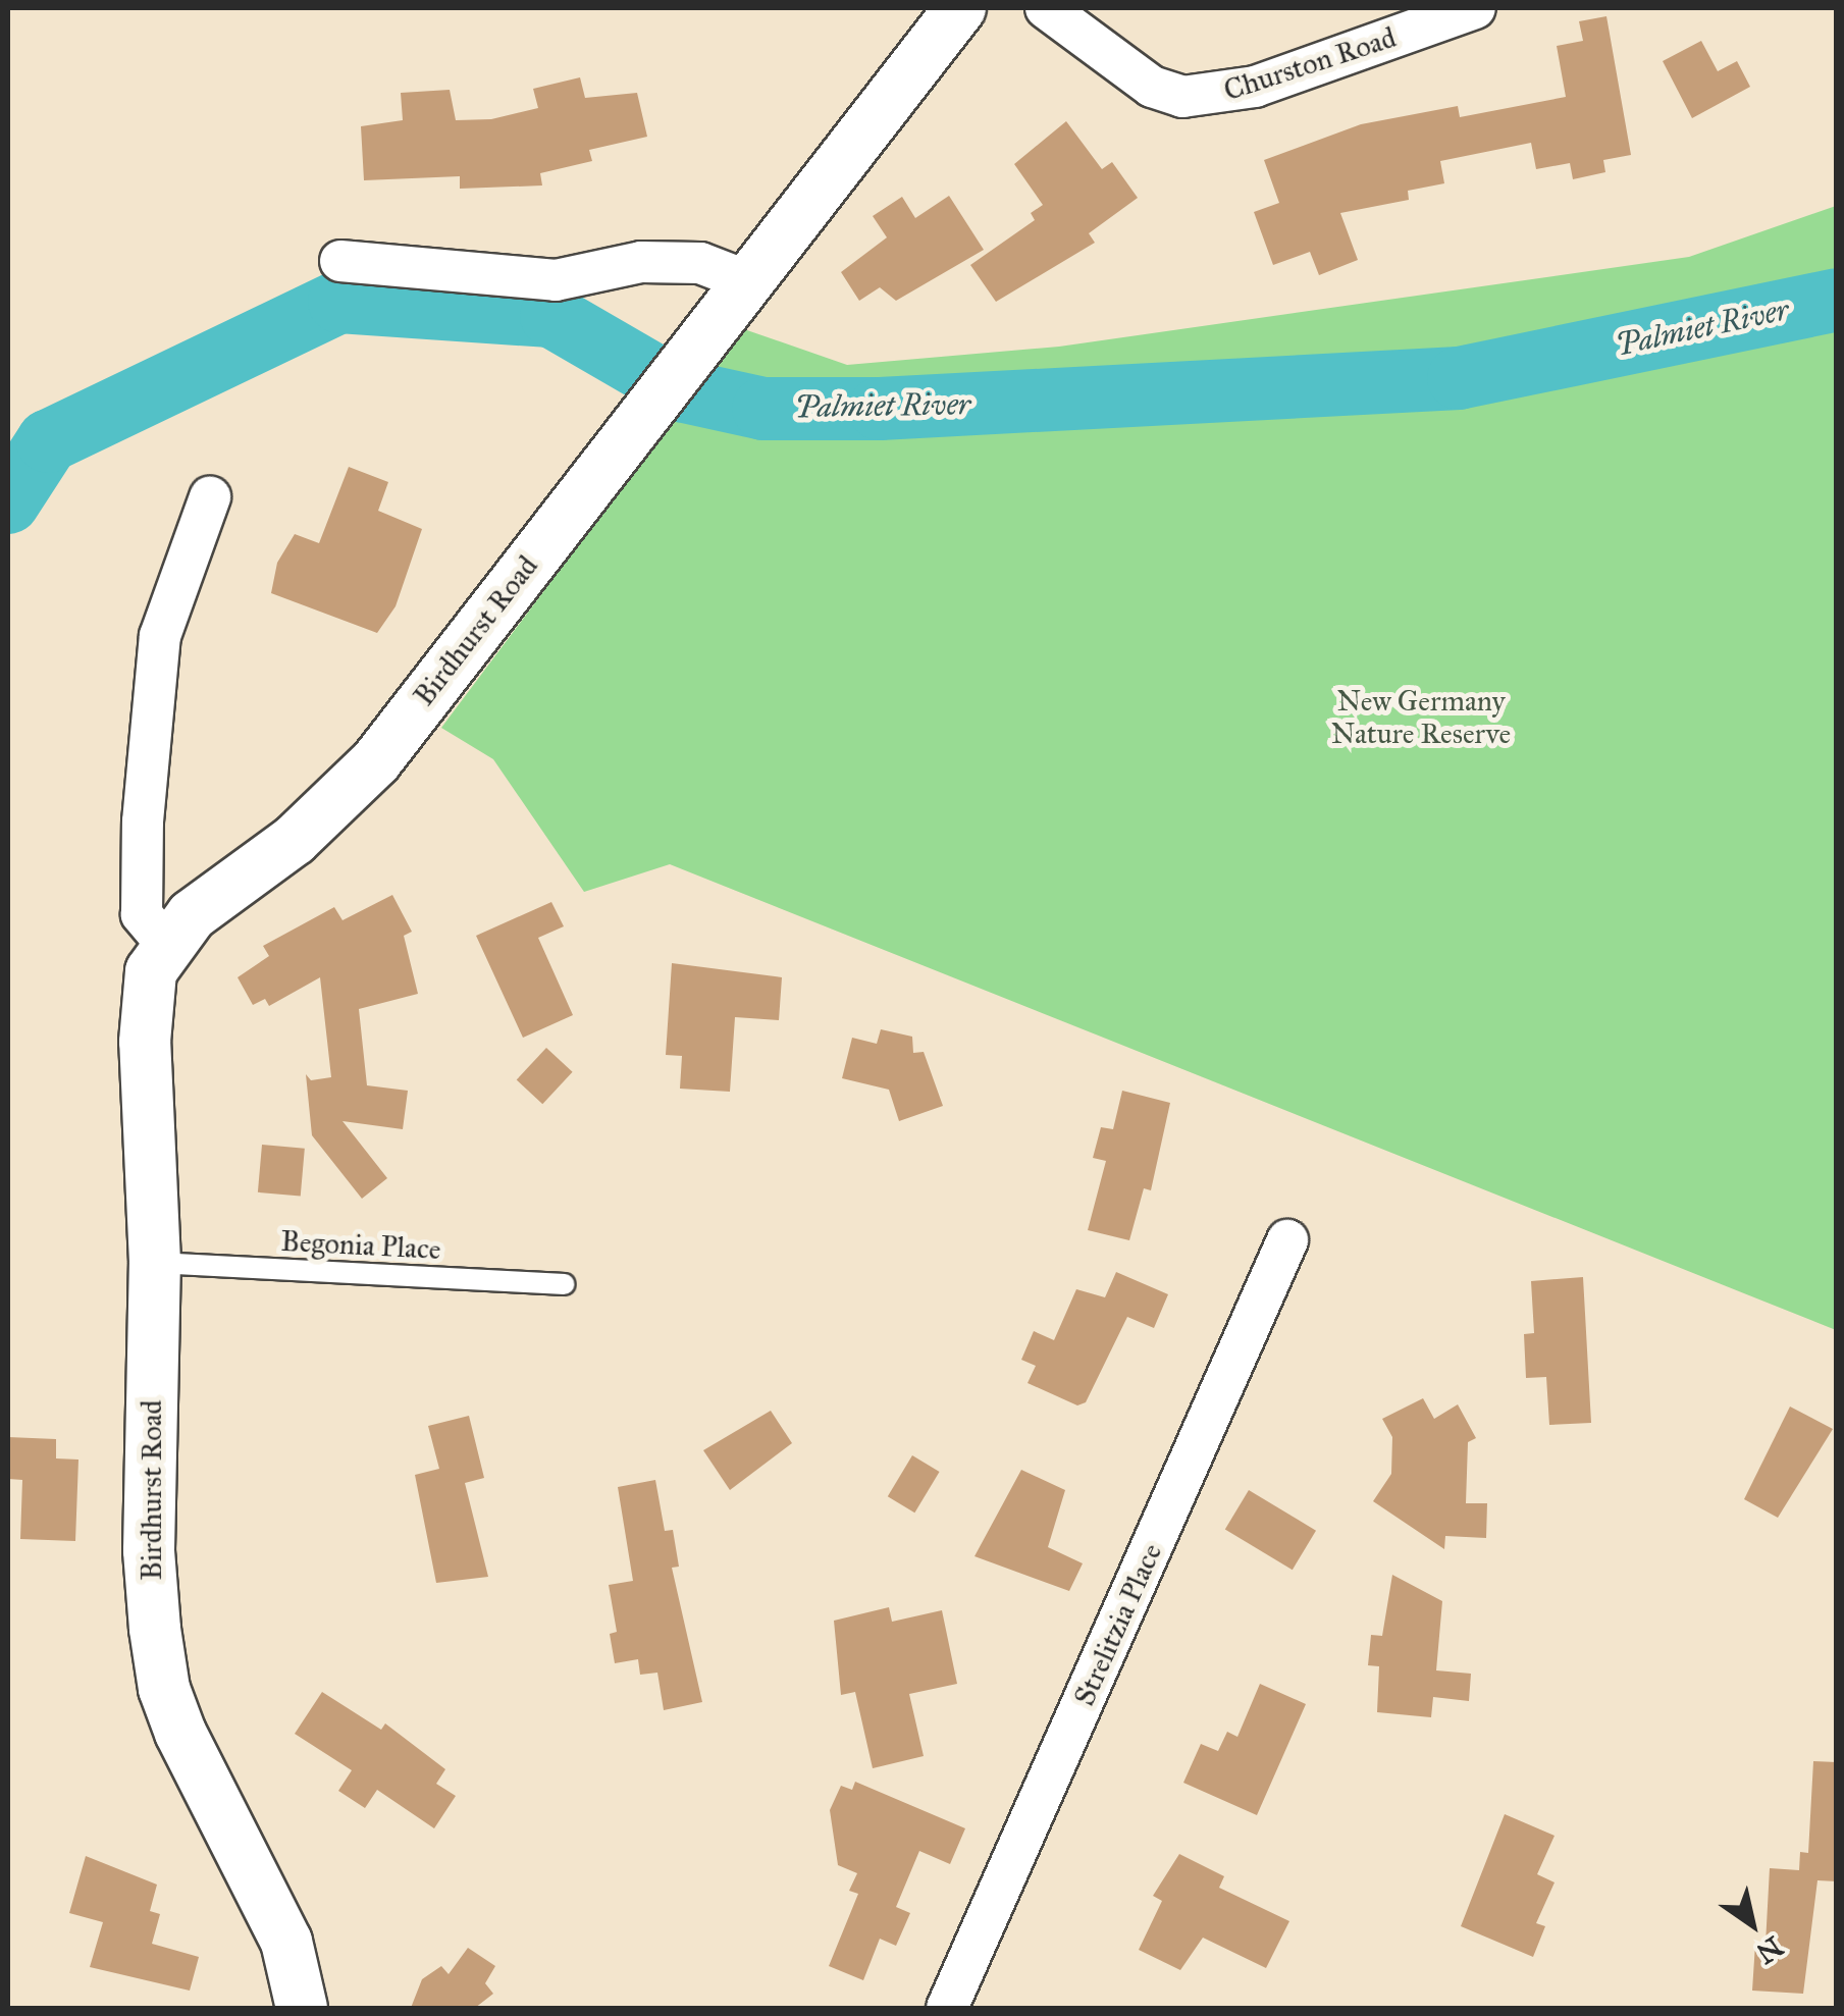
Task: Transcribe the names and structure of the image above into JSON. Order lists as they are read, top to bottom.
{
  "streets": {
    "street": ["Churston Road", "Birdhurst Road", "Strelitzia Place"],
    "lane": ["Begonia Place"]
  },
  "crossings": [
    ["Birdhurst Road", "Begonia Place"]
  ],
  "water": ["Palmiet River"],
  "parks": ["New Germany Nature Reserve"],
  "north": "bottom right"
}
